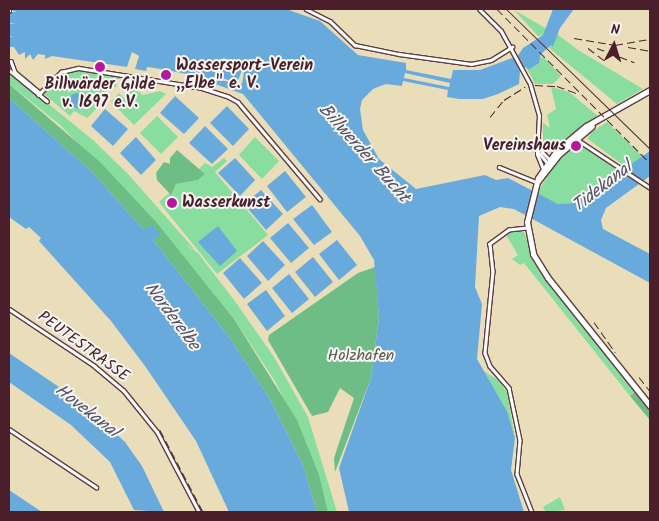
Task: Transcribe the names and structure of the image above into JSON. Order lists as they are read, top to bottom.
{
  "streets": {
    "street": ["PEUTESTRASSE"]
  },
  "water": [
    "Billwerder Bucht",
    "Tidekanal",
    "Norderelbe",
    "Hovekanal"
  ],
  "parks": ["Holzhafen"],
  "places": [
    "Billwärder Gilde v. 1697 e.V.",
    "Wassersport-Verein „Elbe\" e. V.",
    "Vereinshaus",
    "Wasserkunst"
  ],
  "north": "top"
}
